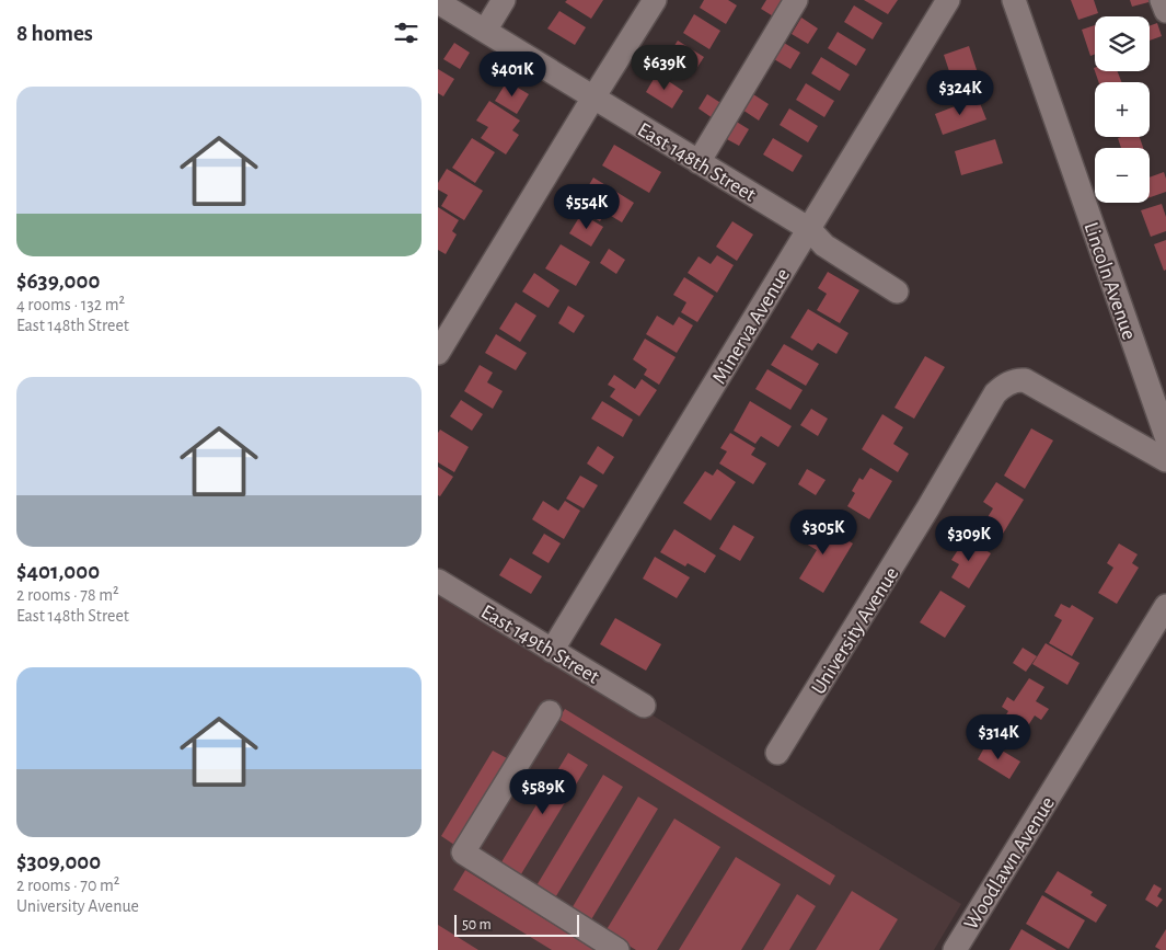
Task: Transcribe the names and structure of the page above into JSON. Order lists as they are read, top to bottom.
{
  "streets": {
    "street": [
      "East 148th Street",
      "Lincoln Avenue",
      "Minerva Avenue",
      "University Avenue",
      "East 149th Street",
      "Woodlawn Avenue"
    ]
  },
  "crossings": [
    ["East 148th Street", "Minerva Avenue"],
    ["Minerva Avenue", "East 149th Street"]
  ],
  "scale_bar": "50 m",
  "page": {
    "heading": "8 homes",
    "map_buttons": ["+", "−"],
    "price": [
      "$639K",
      "$401K",
      "$324K",
      "$554K",
      "$305K",
      "$309K",
      "$314K",
      "$589K"
    ],
    "list": [
      {
        "name": "$639,000",
        "note": "4 rooms · 132 m² · East 148th Street"
      },
      {
        "name": "$401,000",
        "note": "2 rooms · 78 m² · East 148th Street"
      },
      {
        "name": "$309,000",
        "note": "2 rooms · 70 m² · University Avenue"
      }
    ],
    "scale": "50 m"
  }
}
